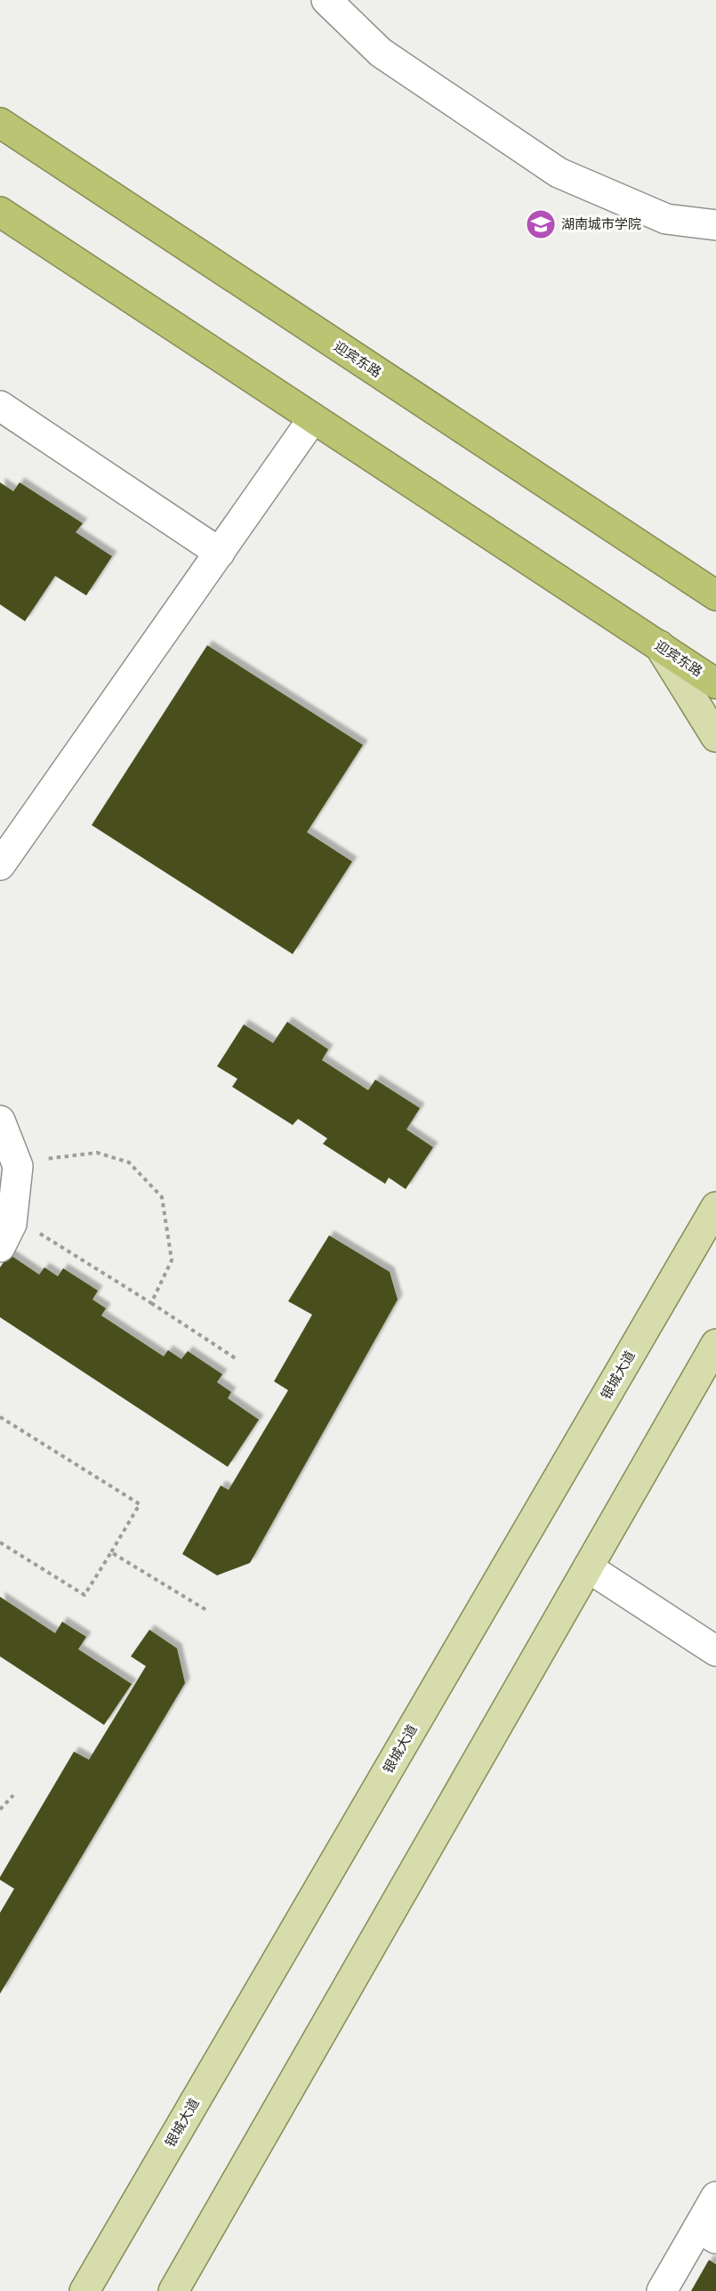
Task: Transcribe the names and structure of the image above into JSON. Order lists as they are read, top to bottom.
{
  "streets": {
    "highway": ["迎宾东路"],
    "main road": ["银城大道"]
  },
  "places": {
    "school or university": ["湖南城市学院"]
  }
}
